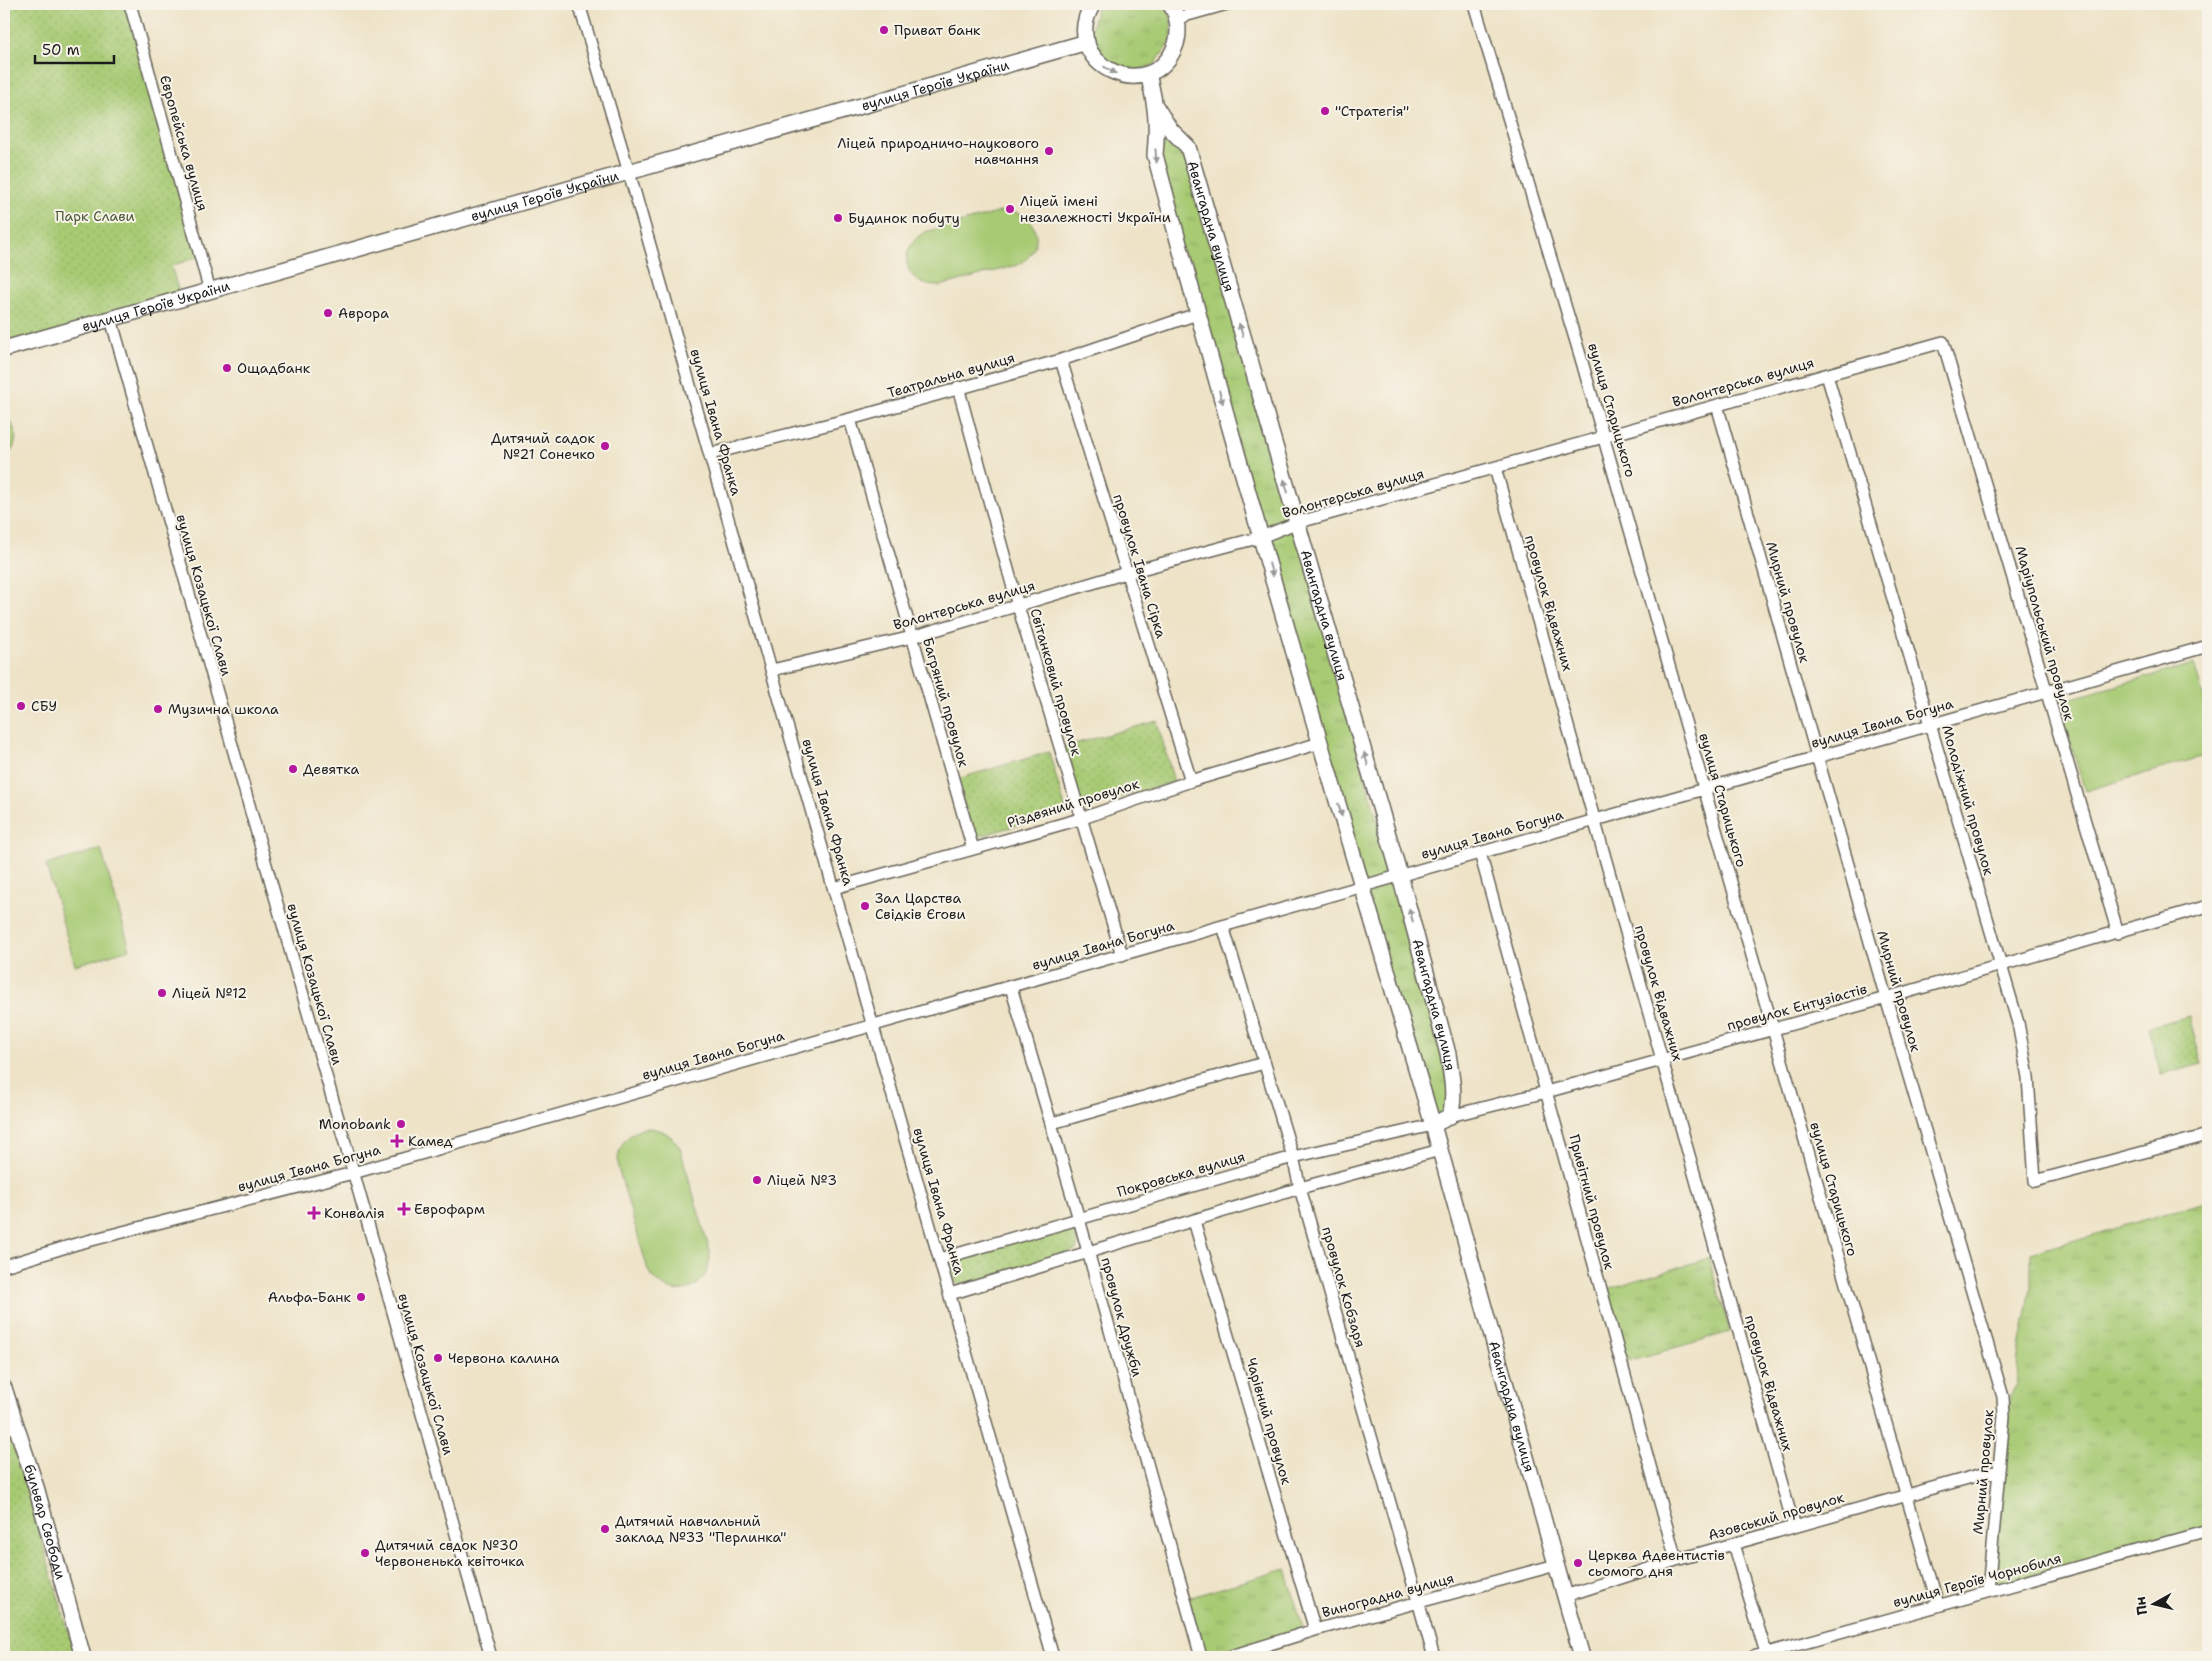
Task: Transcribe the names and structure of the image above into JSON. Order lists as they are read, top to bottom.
{
  "streets": {
    "street": [
      "вулиця Героїв України",
      "Європейська вулиця",
      "Авангардна вулиця",
      "Театральна вулиця",
      "Волонтерська вулиця",
      "вулиця Старицького",
      "вулиця Івана Франка",
      "провулок Івана Сірка",
      "вулиця Козацької Слави",
      "Мирний провулок",
      "провулок Відважних",
      "Маріупольський провулок",
      "Світанковий провулок",
      "Багряний провулок",
      "вулиця Івана Богуна",
      "Молодіжний провулок",
      "Різдвяний провулок",
      "провулок Ентузіастів",
      "Покровська вулиця",
      "Привітний провулок",
      "провулок Кобзаря",
      "провулок Дружби",
      "Чарівний провулок",
      "Азовський провулок",
      "бульвар Свободи",
      "вулиця Героїв Чорнобиля",
      "Виноградна вулиця"
    ]
  },
  "crossings": [
    ["вулиця Героїв України", "Європейська вулиця"],
    ["вулиця Героїв України", "вулиця Івана Франка"],
    ["вулиця Героїв України", "вулиця Козацької Слави"],
    ["Авангардна вулиця", "Театральна вулиця"],
    ["Авангардна вулиця", "Волонтерська вулиця"],
    ["Авангардна вулиця", "вулиця Івана Богуна"],
    ["Авангардна вулиця", "Різдвяний провулок"],
    ["Авангардна вулиця", "провулок Ентузіастів"],
    ["Авангардна вулиця", "Покровська вулиця"],
    ["Авангардна вулиця", "Азовський провулок"],
    ["Авангардна вулиця", "Виноградна вулиця"],
    ["Театральна вулиця", "вулиця Івана Франка"],
    ["Театральна вулиця", "провулок Івана Сірка"],
    ["Театральна вулиця", "Світанковий провулок"],
    ["Театральна вулиця", "Багряний провулок"],
    ["Волонтерська вулиця", "вулиця Старицького"],
    ["Волонтерська вулиця", "вулиця Івана Франка"],
    ["Волонтерська вулиця", "провулок Івана Сірка"],
    ["Волонтерська вулиця", "Мирний провулок"],
    ["Волонтерська вулиця", "провулок Відважних"],
    ["Волонтерська вулиця", "Маріупольський провулок"],
    ["Волонтерська вулиця", "Світанковий провулок"],
    ["Волонтерська вулиця", "Багряний провулок"],
    ["Волонтерська вулиця", "Молодіжний провулок"],
    ["вулиця Старицького", "вулиця Івана Богуна"],
    ["вулиця Старицького", "провулок Ентузіастів"],
    ["вулиця Старицького", "Азовський провулок"],
    ["вулиця Старицького", "вулиця Героїв Чорнобиля"],
    ["вулиця Івана Франка", "вулиця Івана Богуна"],
    ["вулиця Івана Франка", "Різдвяний провулок"],
    ["вулиця Івана Франка", "Покровська вулиця"],
    ["провулок Івана Сірка", "Різдвяний провулок"],
    ["вулиця Козацької Слави", "вулиця Івана Богуна"],
    ["Мирний провулок", "вулиця Івана Богуна"],
    ["Мирний провулок", "провулок Ентузіастів"],
    ["Мирний провулок", "Азовський провулок"],
    ["Мирний провулок", "вулиця Героїв Чорнобиля"],
    ["провулок Відважних", "вулиця Івана Богуна"],
    ["провулок Відважних", "провулок Ентузіастів"],
    ["провулок Відважних", "Азовський провулок"],
    ["Маріупольський провулок", "вулиця Івана Богуна"],
    ["Маріупольський провулок", "провулок Ентузіастів"],
    ["Світанковий провулок", "вулиця Івана Богуна"],
    ["Світанковий провулок", "Різдвяний провулок"],
    ["Багряний провулок", "Різдвяний провулок"],
    ["вулиця Івана Богуна", "Молодіжний провулок"],
    ["вулиця Івана Богуна", "Привітний провулок"],
    ["вулиця Івана Богуна", "провулок Кобзаря"],
    ["вулиця Івана Богуна", "провулок Дружби"],
    ["Молодіжний провулок", "провулок Ентузіастів"],
    ["провулок Ентузіастів", "Привітний провулок"],
    ["Покровська вулиця", "провулок Кобзаря"],
    ["Покровська вулиця", "провулок Дружби"],
    ["Привітний провулок", "Азовський провулок"],
    ["провулок Кобзаря", "Виноградна вулиця"],
    ["Чарівний провулок", "Виноградна вулиця"]
  ],
  "parks": ["Парк Слави"],
  "places": {
    "other": [
      "Приват банк",
      "\"Стратегія\"",
      "Ліцей природничо-наукового навчання",
      "Ліцей імені незалежності України",
      "Будинок побуту",
      "Аврора",
      "Ощадбанк",
      "Дитячий садок №21 Сонечко",
      "СБУ",
      "Музична школа",
      "Девятка",
      "Зал Царства Свідків Єгови",
      "Ліцей №12",
      "Monobank",
      "Ліцей №3",
      "Альфа-Банк",
      "Червона калина",
      "Дитячий навчальний заклад №33 \"Перлинка\"",
      "Дитячий свдок №30 Червоненька квіточка",
      "Церква Адвентистів сьомого дня"
    ],
    "health": ["Камед", "Еврофарм", "Конвалія"]
  },
  "scale_bar": "50 m",
  "north": "left"
}
